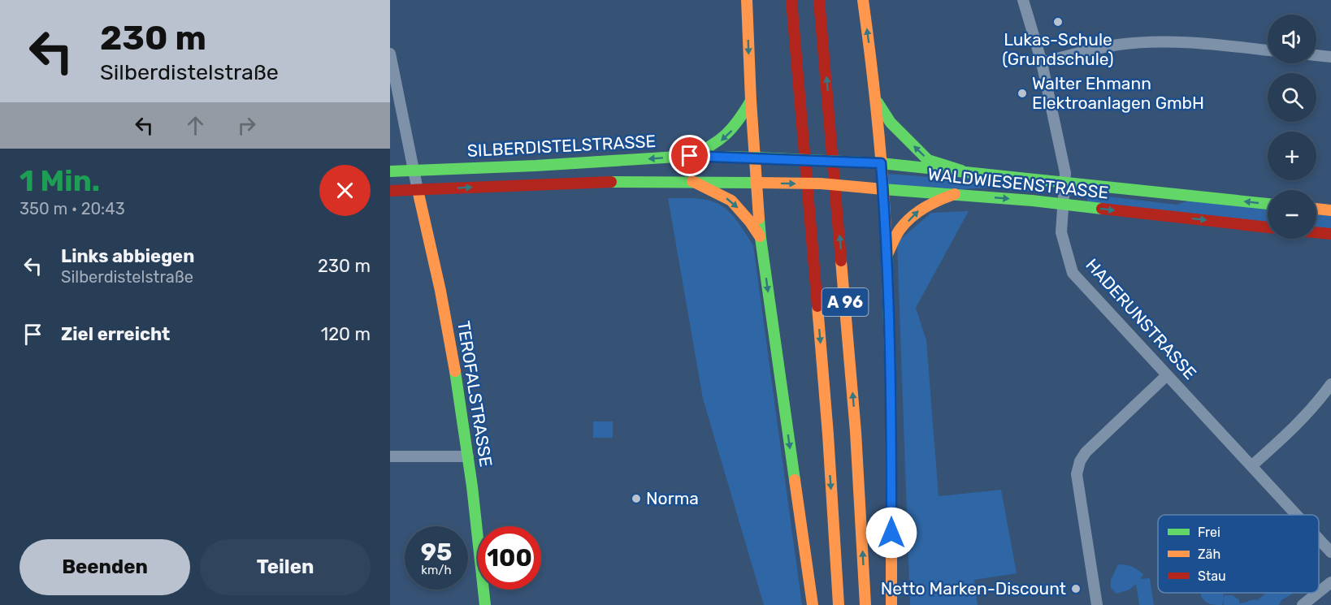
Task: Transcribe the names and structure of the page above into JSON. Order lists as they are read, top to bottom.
{
  "streets": {
    "main road": [
      "SILBERDISTELSTRASSE",
      "WALDWIESENSTRASSE",
      "A 96",
      "TEROFALSTRASSE"
    ],
    "street": ["HADERUNSTRASSE"]
  },
  "crossings": [
    ["SILBERDISTELSTRASSE", "WALDWIESENSTRASSE"],
    ["WALDWIESENSTRASSE", "HADERUNSTRASSE"]
  ],
  "places": [
    "Lukas-Schule (Grundschule)",
    "Walter Ehmann Elektroanlagen GmbH",
    "Norma",
    "Netto Marken-Discount"
  ],
  "legend": ["Frei", "Zäh", "Stau"],
  "page": {
    "turn": ["230 m", "Silberdistelstraße"],
    "map_buttons": ["+", "−"],
    "heading": ["1 Min.", "350 m · 20:43"],
    "list": [
      {
        "name": "Links abbiegen",
        "note": "Silberdistelstraße",
        "value": "230 m"
      },
      {
        "name": "Ziel erreicht",
        "value": "120 m"
      }
    ],
    "speed": "95 km/h",
    "limit": "100",
    "buttons": ["Beenden", "Teilen"]
  }
}
